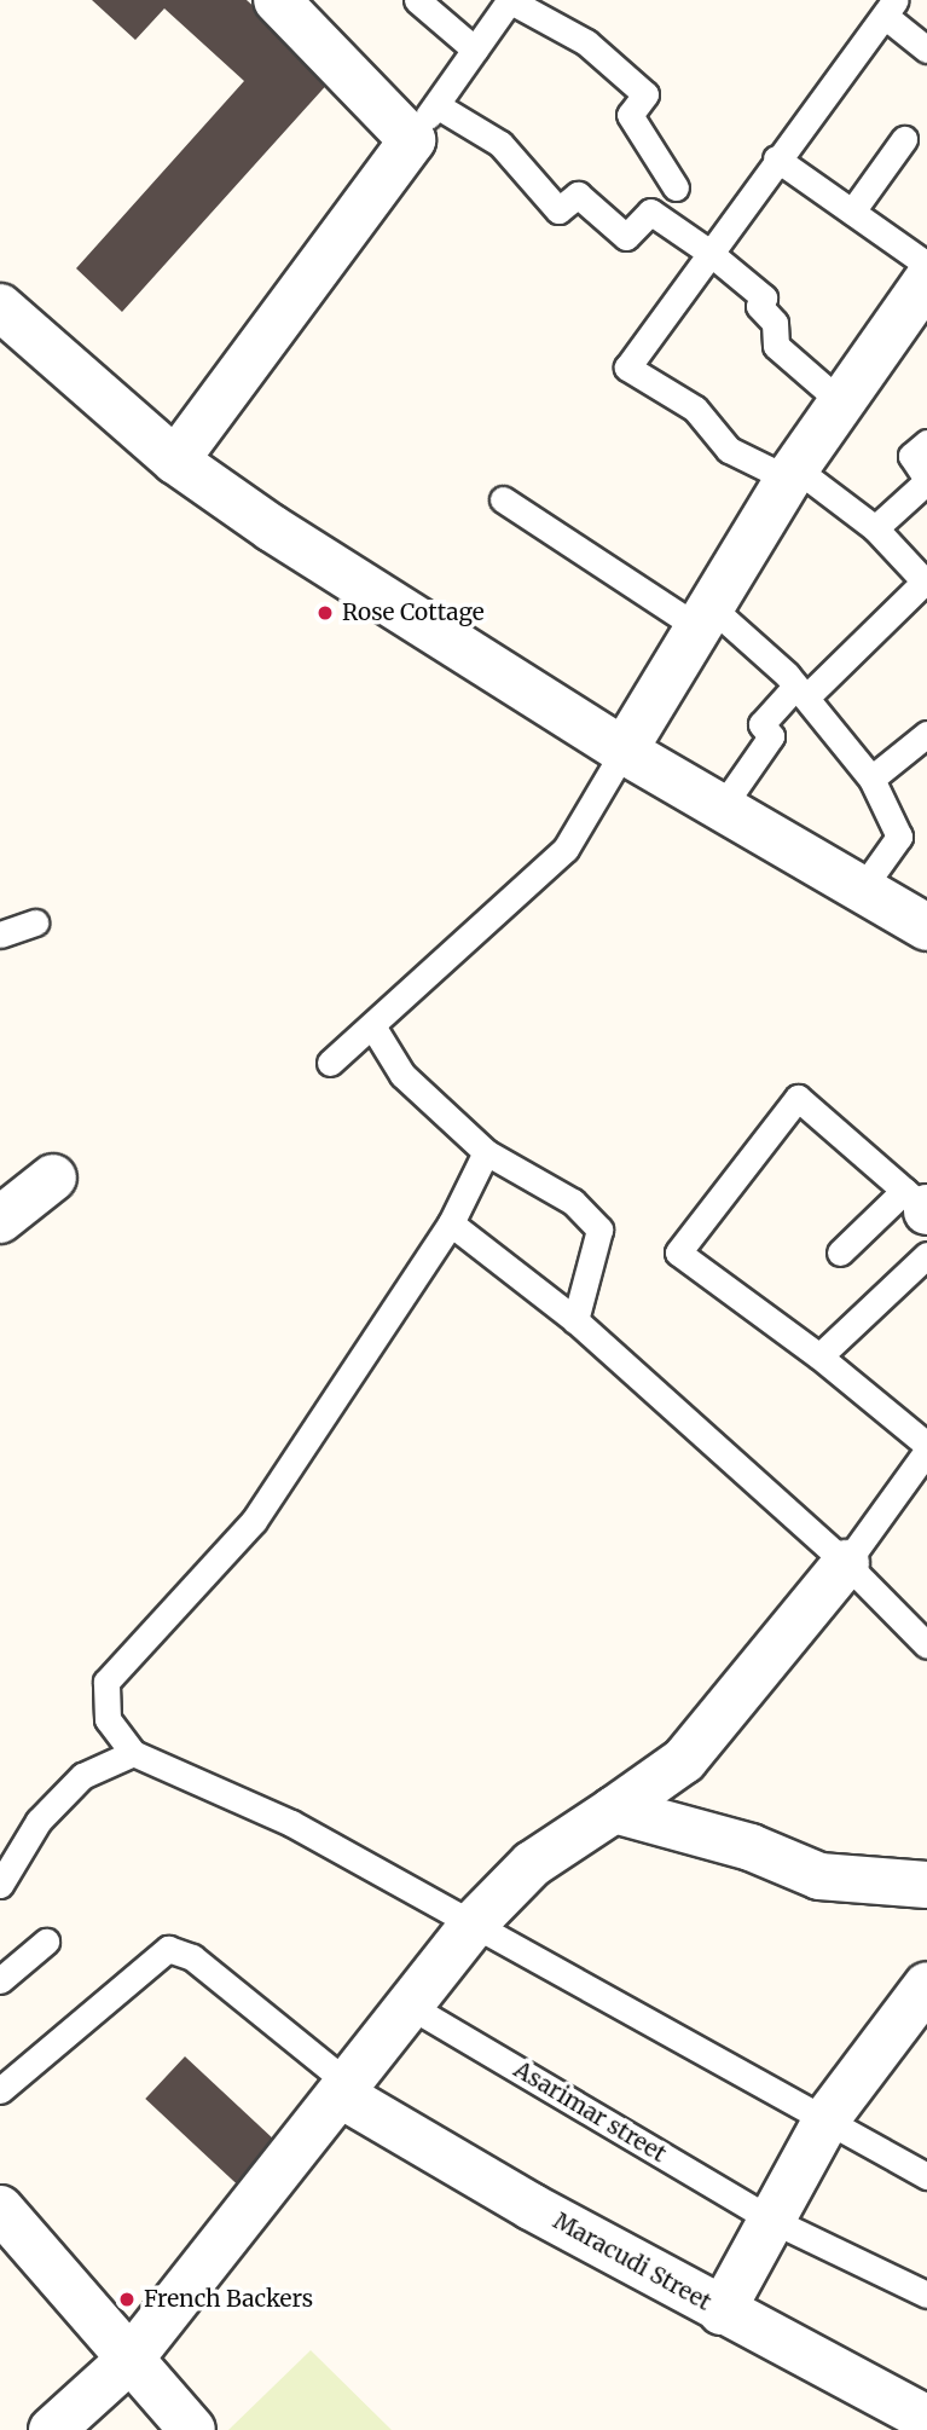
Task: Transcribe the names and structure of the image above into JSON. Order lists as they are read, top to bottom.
{
  "streets": {
    "street": ["Maracudi Street"],
    "lane": ["Asarimar street"]
  },
  "places": ["Rose Cottage", "French Backers"]
}
